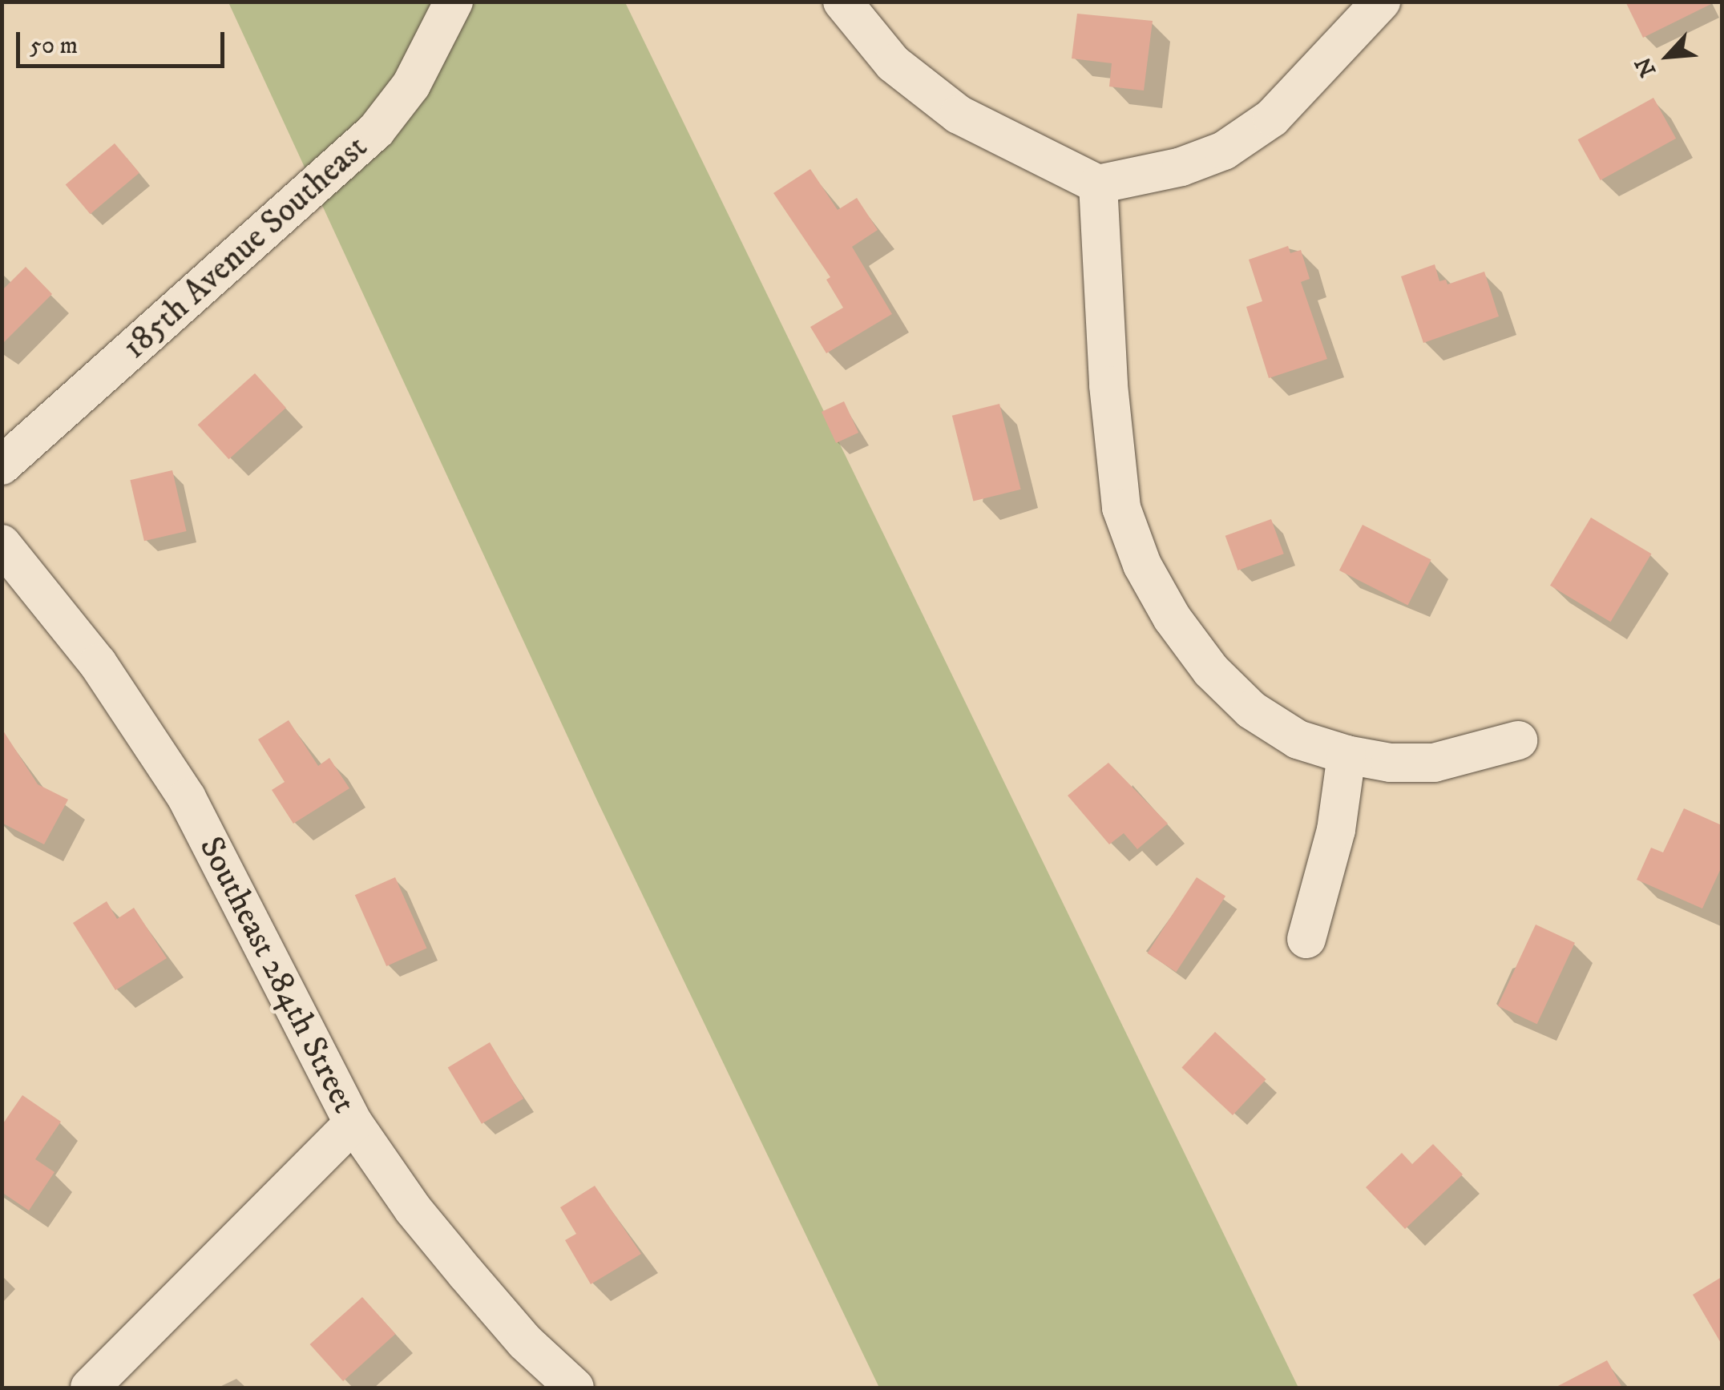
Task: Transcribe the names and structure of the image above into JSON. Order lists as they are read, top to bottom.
{
  "streets": {
    "street": ["185th Avenue Southeast", "Southeast 284th Street"]
  },
  "scale_bar": "50 m",
  "north": "bottom left"
}
